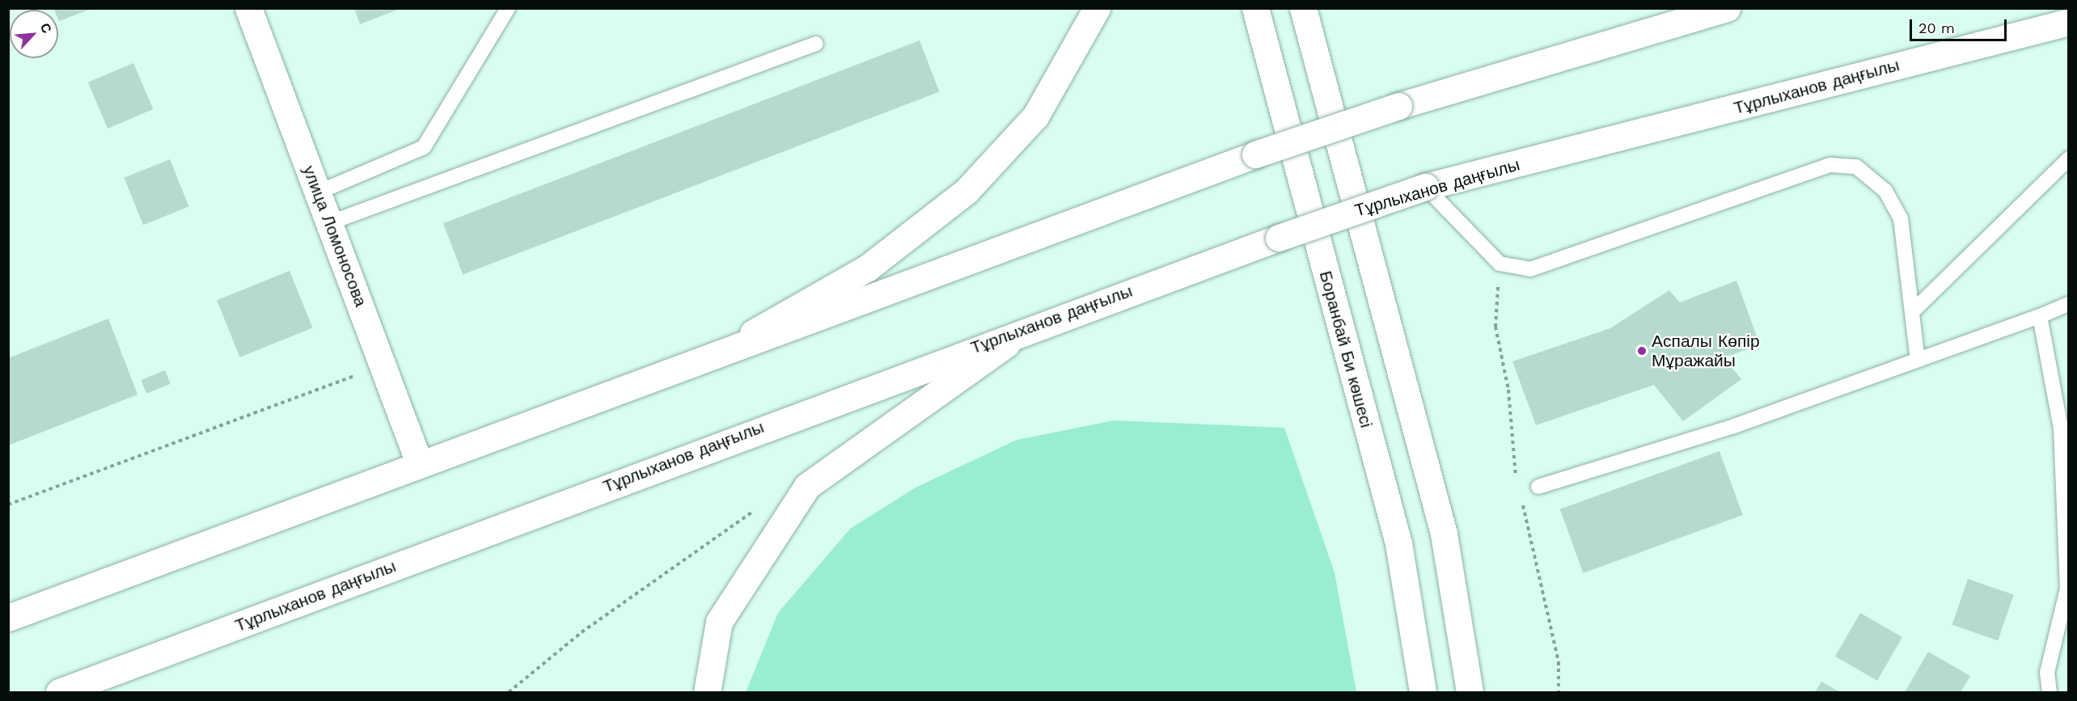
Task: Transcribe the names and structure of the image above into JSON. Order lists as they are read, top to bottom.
{
  "streets": {
    "main road": ["Тұрлыханов даңғылы", "улица Ломоносова", "Боранбай Би көшесі"]
  },
  "places": ["Аспалы Көпір Мұражайы"],
  "scale_bar": "20 m",
  "north": "top right"
}
